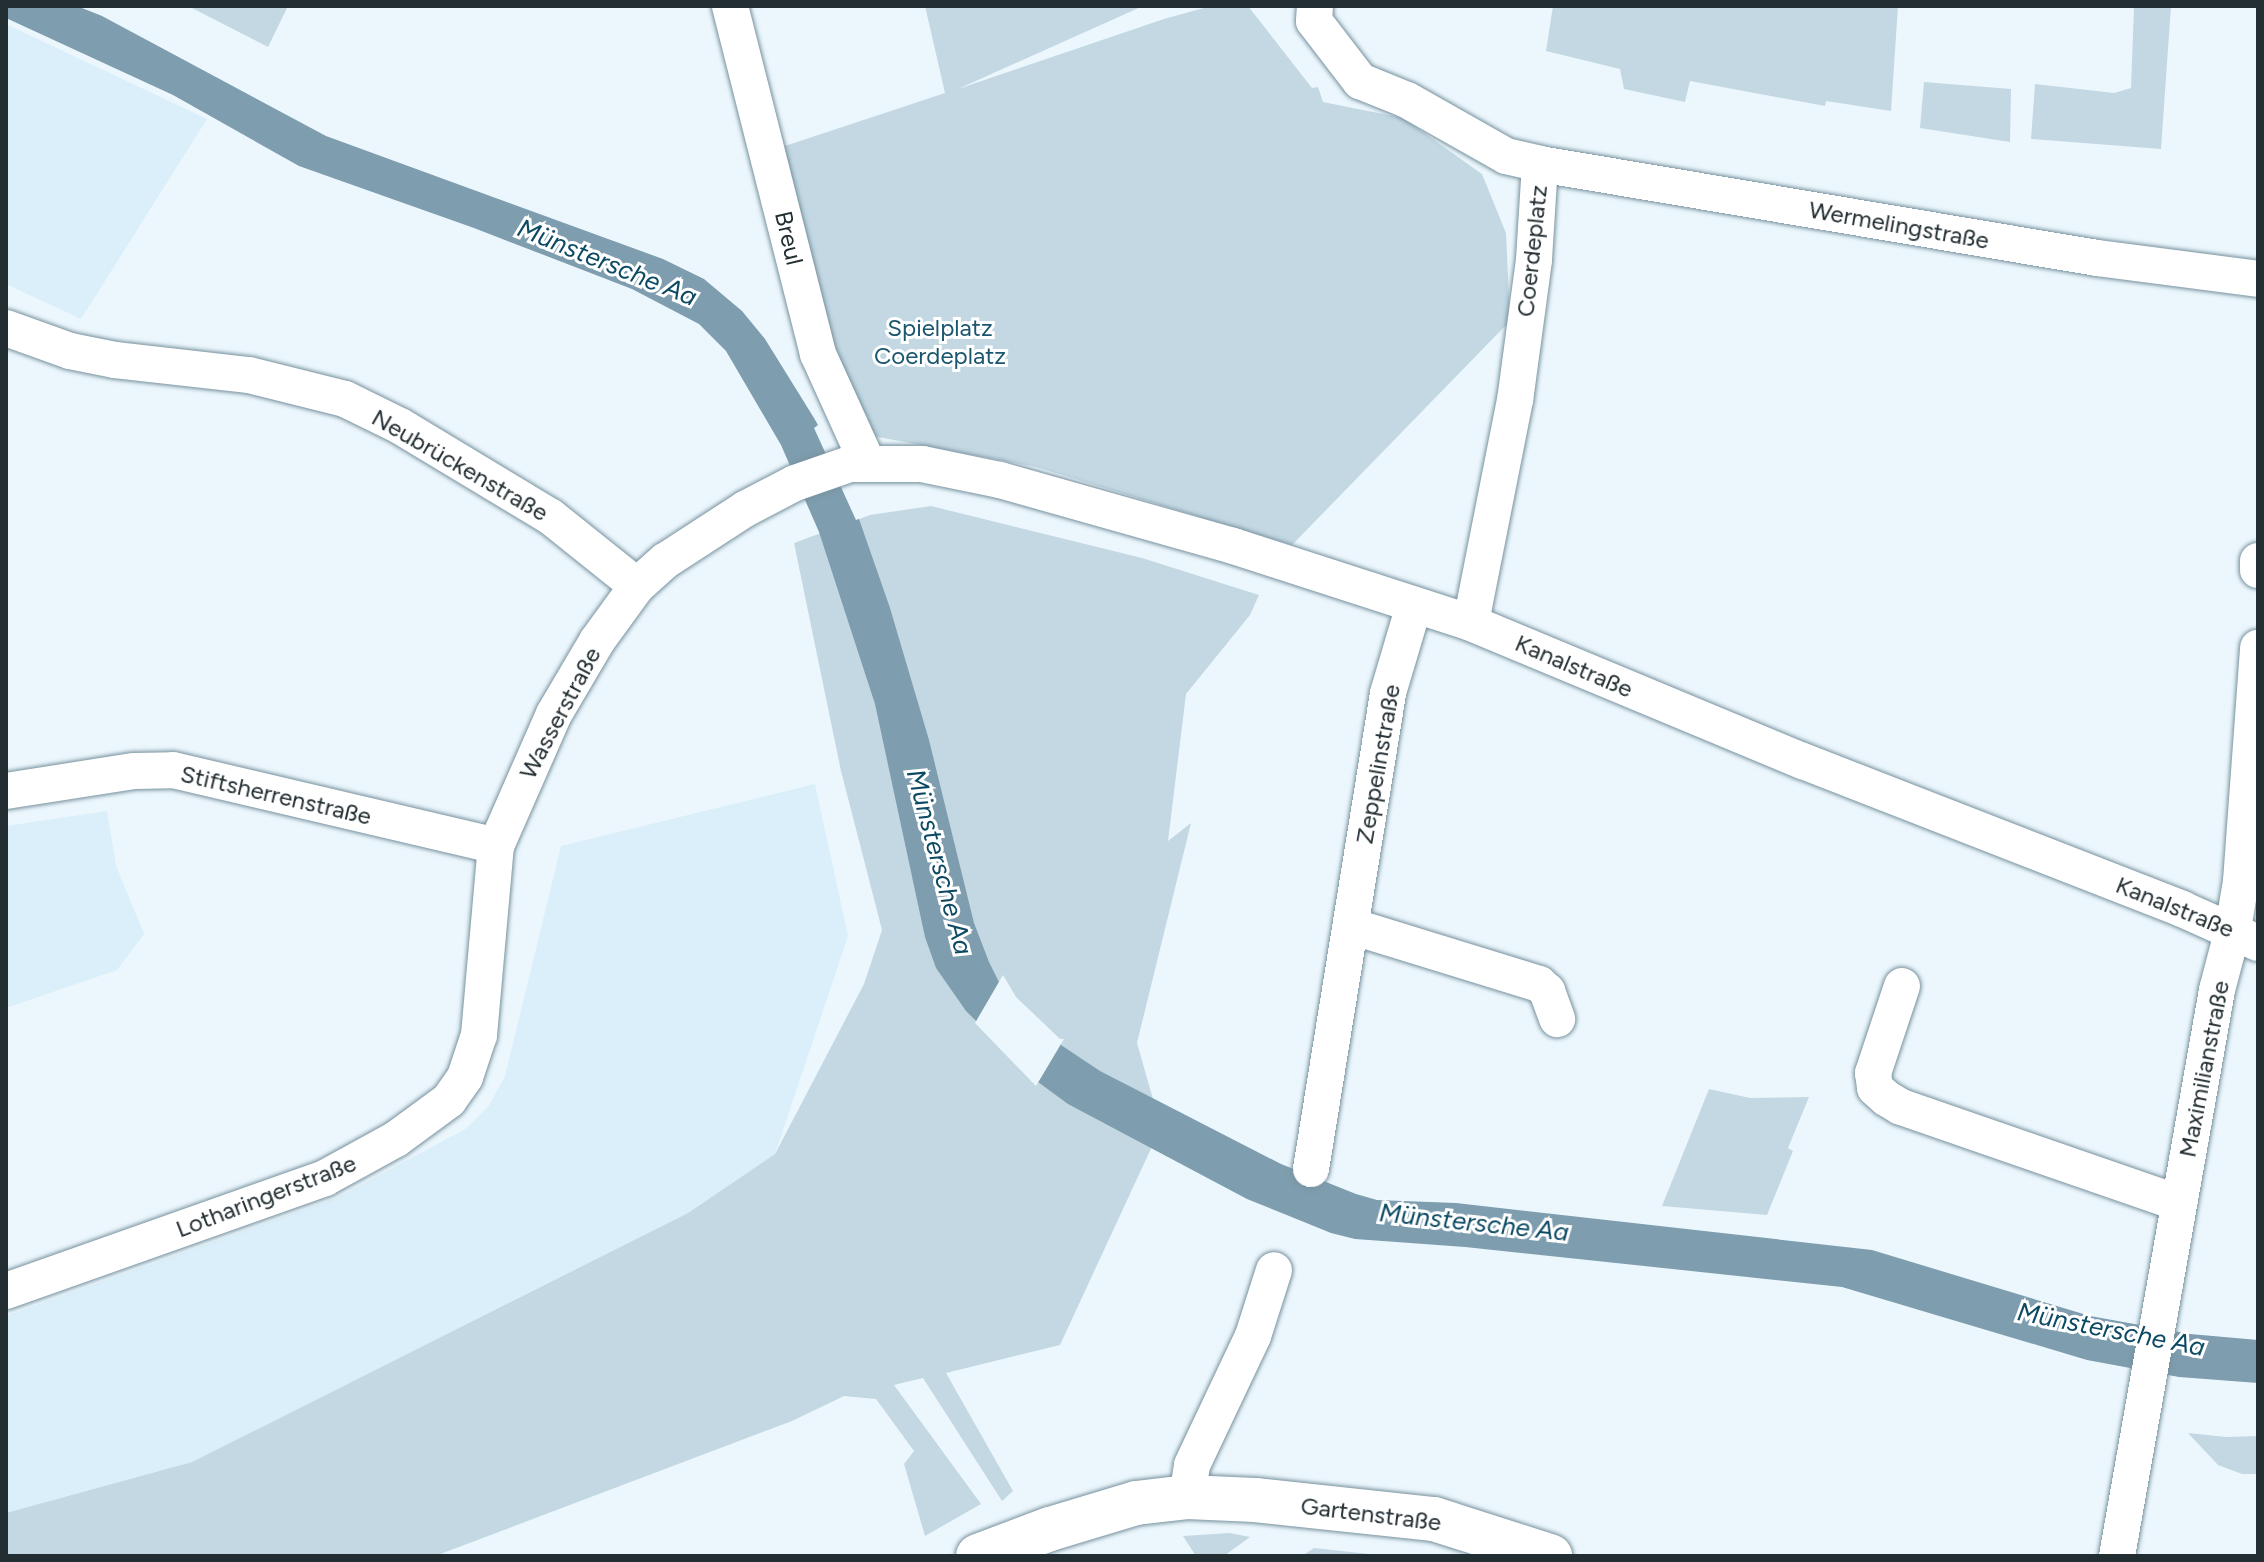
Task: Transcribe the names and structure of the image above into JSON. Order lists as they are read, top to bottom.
{
  "streets": {
    "street": [
      "Wermelingstraße",
      "Breul",
      "Coerdeplatz",
      "Neubrückenstraße",
      "Kanalstraße",
      "Wasserstraße",
      "Zeppelinstraße",
      "Stiftsherrenstraße",
      "Maximilianstraße",
      "Lotharingerstraße",
      "Gartenstraße"
    ]
  },
  "crossings": [
    ["Wermelingstraße", "Coerdeplatz"],
    ["Breul", "Kanalstraße"],
    ["Coerdeplatz", "Kanalstraße"],
    ["Neubrückenstraße", "Wasserstraße"],
    ["Kanalstraße", "Zeppelinstraße"],
    ["Kanalstraße", "Maximilianstraße"],
    ["Wasserstraße", "Stiftsherrenstraße"],
    ["Wasserstraße", "Lotharingerstraße"],
    ["Stiftsherrenstraße", "Lotharingerstraße"]
  ],
  "water": ["Münstersche Aa"],
  "parks": ["Spielplatz Coerdeplatz"]
}
